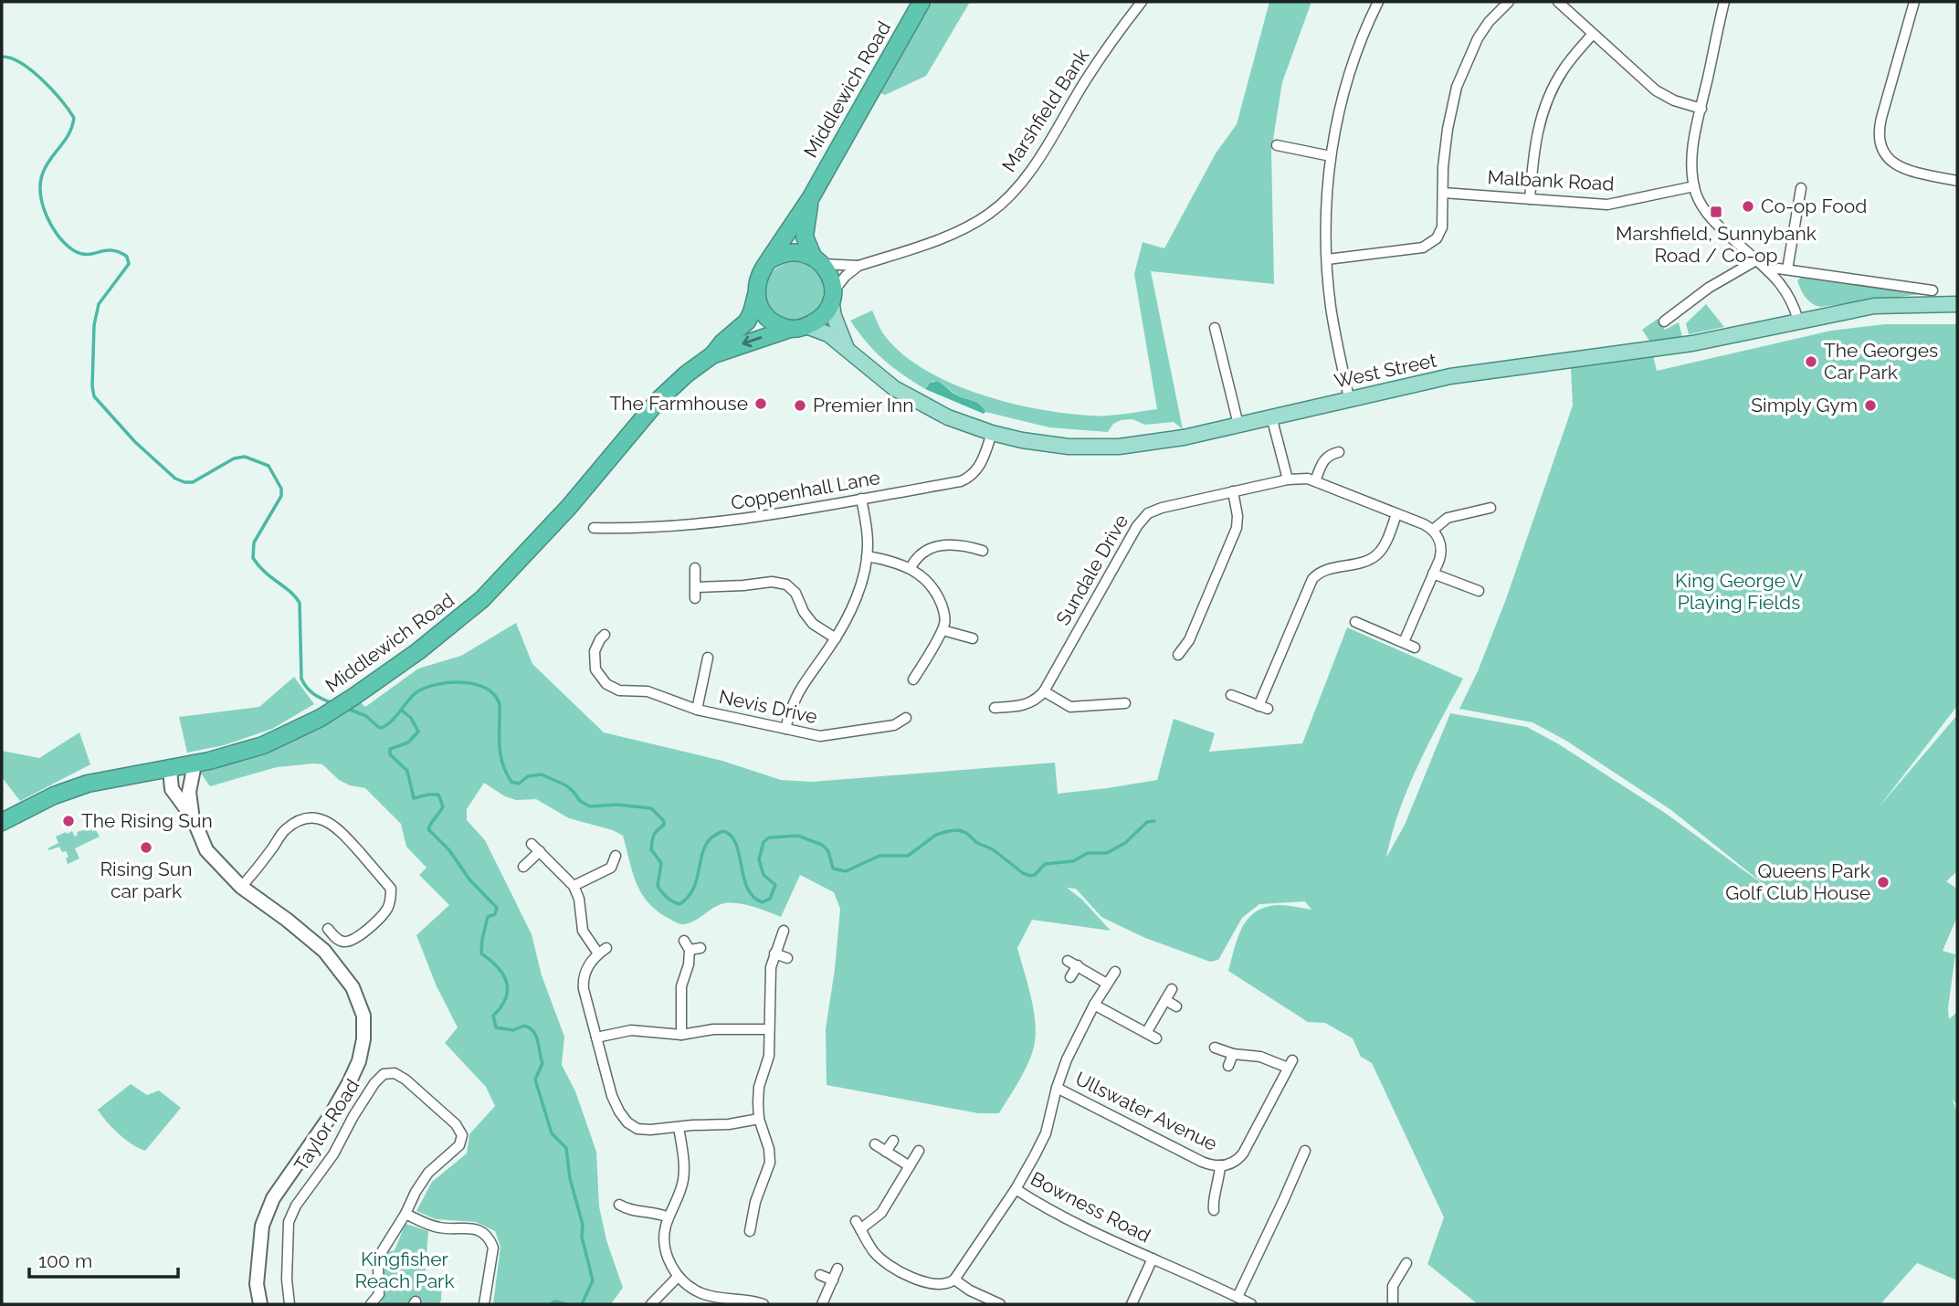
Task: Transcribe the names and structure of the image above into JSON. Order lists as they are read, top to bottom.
{
  "streets": {
    "highway": ["Middlewich Road"],
    "main road": ["West Street"],
    "street": [
      "Marshfield Bank",
      "Malbank Road",
      "Coppenhall Lane",
      "Sundale Drive",
      "Nevis Drive",
      "Ullswater Avenue",
      "Taylor Road",
      "Bowness Road"
    ]
  },
  "crossings": [
    ["Middlewich Road", "Marshfield Bank"],
    ["Middlewich Road", "West Street"],
    ["Marshfield Bank", "West Street"],
    ["West Street", "Coppenhall Lane"]
  ],
  "parks": ["King George V Playing Fields", "Kingfisher Reach Park"],
  "places": {
    "other": [
      "Co-op Food",
      "The Georges Car Park",
      "The Farmhouse",
      "Premier Inn",
      "Simply Gym",
      "The Rising Sun",
      "Rising Sun car park",
      "Queens Park Golf Club House"
    ],
    "transit": ["Marshfield, Sunnybank Road / Co-op"]
  },
  "scale_bar": "100 m"
}
